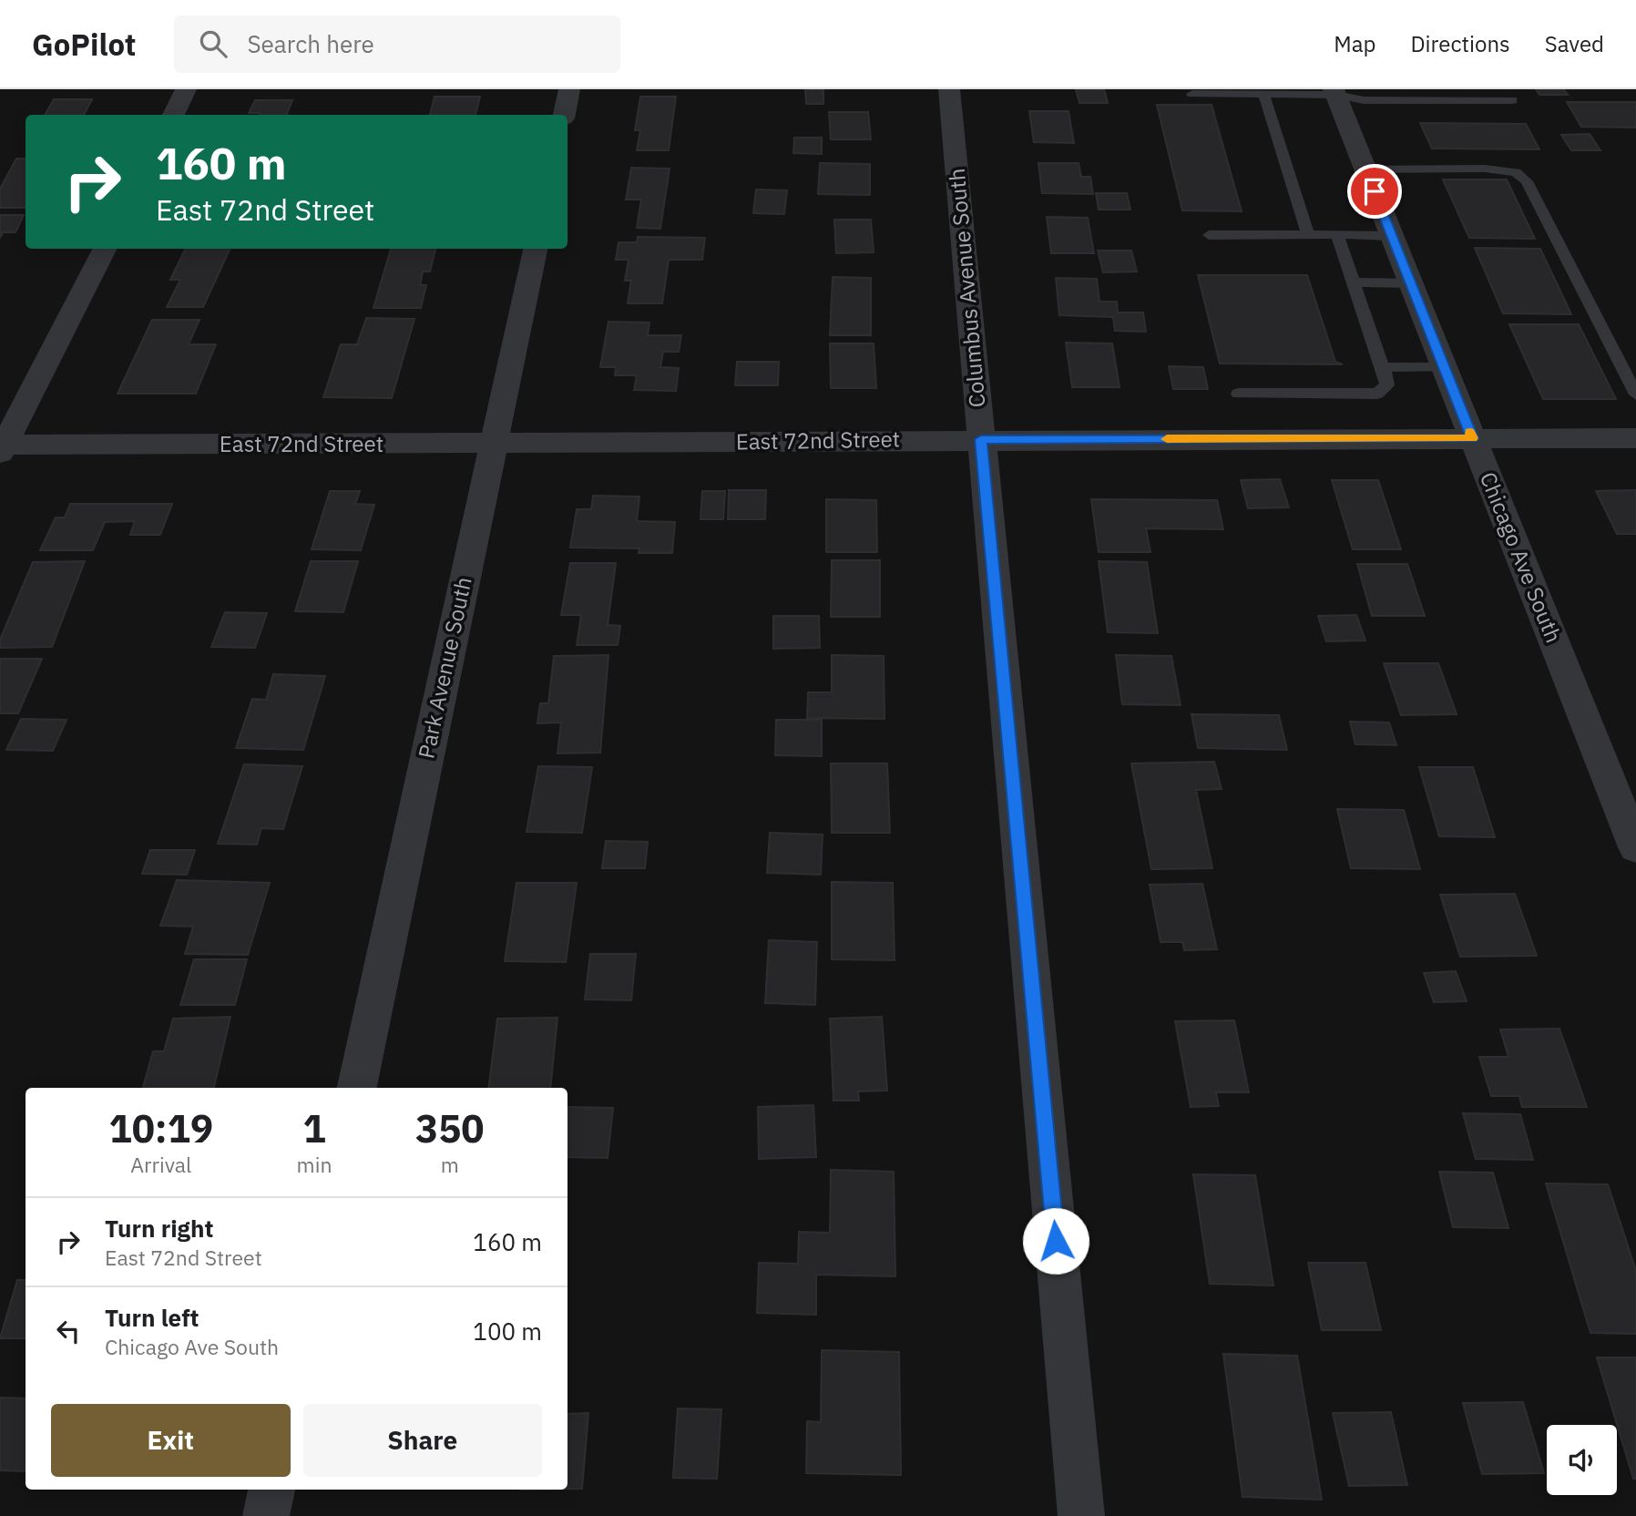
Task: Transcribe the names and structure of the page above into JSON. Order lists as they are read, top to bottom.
{
  "streets": {
    "street": [
      "Columbus Avenue South",
      "East 72nd Street",
      "Chicago Ave South",
      "Park Avenue South"
    ]
  },
  "crossings": [
    ["Columbus Avenue South", "East 72nd Street"],
    ["East 72nd Street", "Chicago Ave South"],
    ["East 72nd Street", "Park Avenue South"]
  ],
  "page": {
    "header": "GoPilot",
    "search": "Search here",
    "nav": ["Map", "Directions", "Saved"],
    "turn": ["160 m", "East 72nd Street"],
    "eta": [
      "10:19",
      "Arrival",
      "1",
      "min",
      "350",
      "m"
    ],
    "list": [
      {
        "name": "Turn right",
        "note": "East 72nd Street",
        "value": "160 m"
      },
      {
        "name": "Turn left",
        "note": "Chicago Ave South",
        "value": "100 m"
      }
    ],
    "buttons": ["Exit", "Share"]
  }
}
